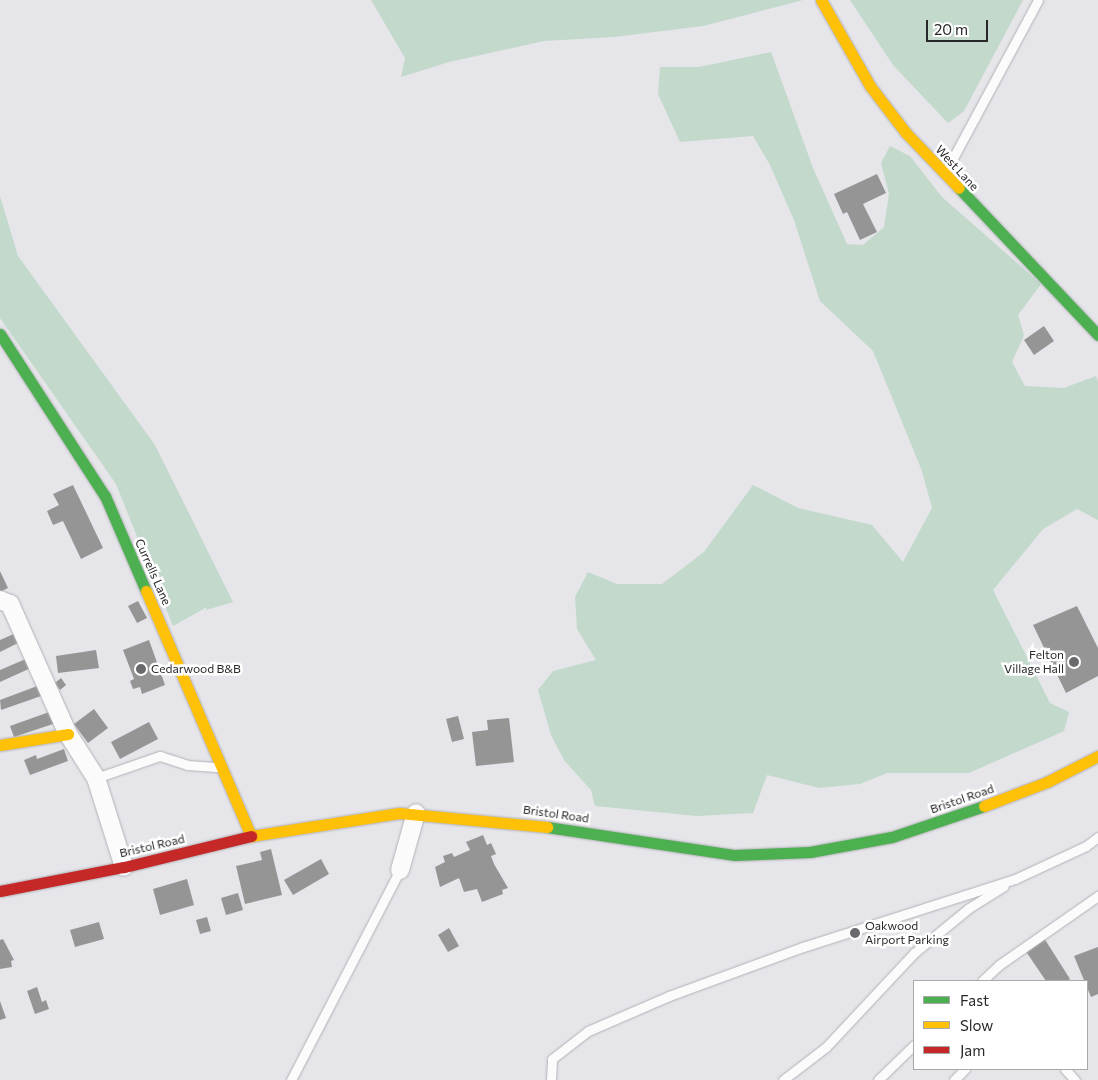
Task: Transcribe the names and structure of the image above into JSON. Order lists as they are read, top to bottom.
{
  "streets": {
    "main road": ["West Lane", "Currells Lane", "Bristol Road"]
  },
  "crossings": [
    ["Currells Lane", "Bristol Road"]
  ],
  "places": ["Felton Village Hall", "Cedarwood B&B", "Oakwood Airport Parking"],
  "legend": ["Fast", "Slow", "Jam"],
  "scale_bar": "20 m"
}
